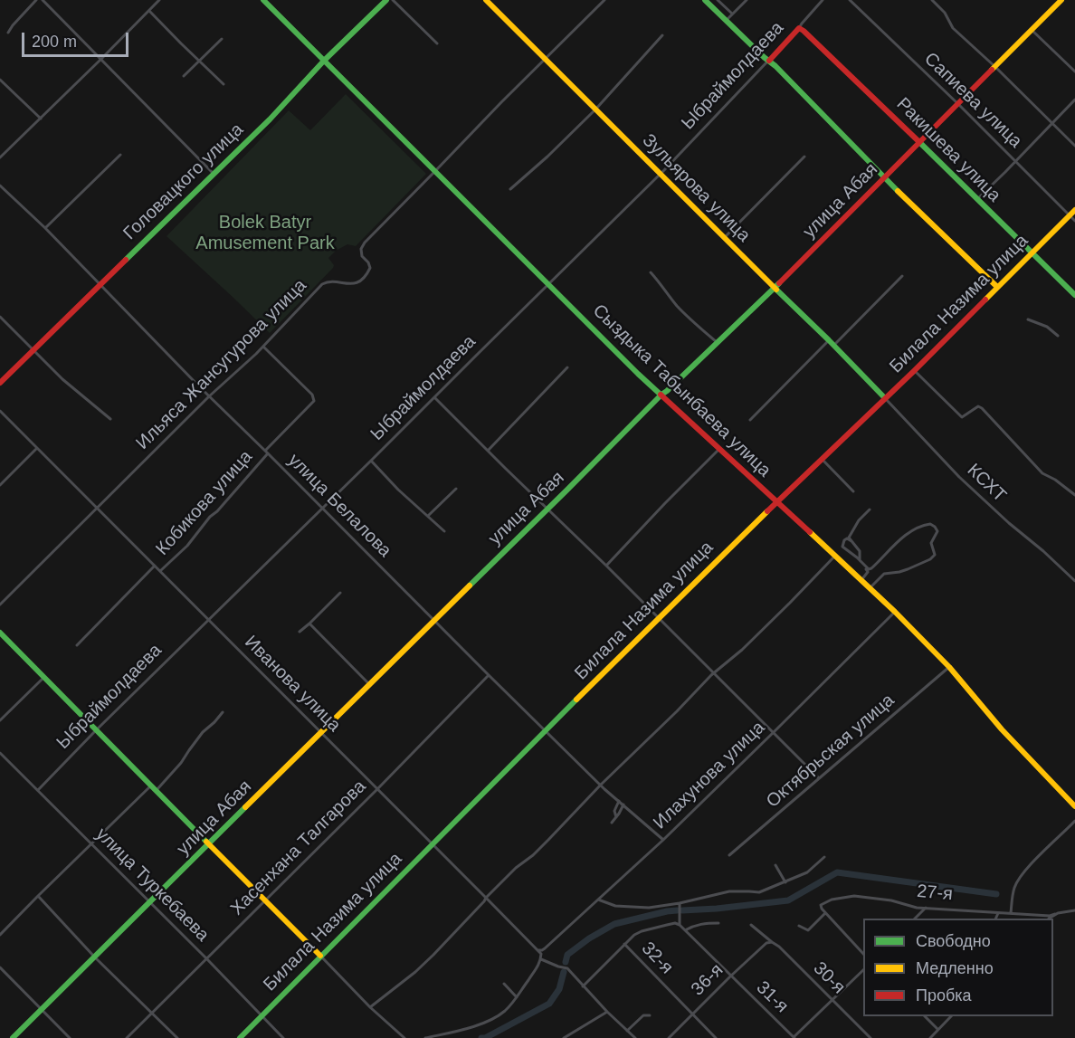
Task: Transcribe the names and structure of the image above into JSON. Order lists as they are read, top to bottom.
{
  "streets": {
    "street": [
      "Ыбраймолдаева",
      "Сапиева улица",
      "Ракишева улица",
      "Головацкого улица",
      "Зульярова улица",
      "улица Абая",
      "Билала Назима улица",
      "Ильяса Жансугурова улица",
      "Сыздыка Табынбаева улица",
      "КСХТ",
      "Кобикова улица",
      "улица Белалова",
      "Иванова улица",
      "Октябрьская улица",
      "Илахунова улица",
      "Хасенхана Талгарова",
      "улица Туркебаева",
      "27-я",
      "32-я",
      "30-я",
      "36-я",
      "31-я"
    ]
  },
  "crossings": [
    ["Ыбраймолдаева", "Ракишева улица"],
    ["Ыбраймолдаева", "Зульярова улица"],
    ["Ыбраймолдаева", "Сыздыка Табынбаева улица"],
    ["Ыбраймолдаева", "улица Белалова"],
    ["Ыбраймолдаева", "Иванова улица"],
    ["Ыбраймолдаева", "улица Туркебаева"],
    ["Сапиева улица", "улица Абая"],
    ["Сапиева улица", "Билала Назима улица"],
    ["Ракишева улица", "улица Абая"],
    ["Ракишева улица", "Билала Назима улица"],
    ["Головацкого улица", "Сыздыка Табынбаева улица"],
    ["Головацкого улица", "улица Белалова"],
    ["Зульярова улица", "улица Абая"],
    ["Зульярова улица", "Билала Назима улица"],
    ["Зульярова улица", "Ильяса Жансугурова улица"],
    ["Зульярова улица", "КСХТ"],
    ["улица Абая", "Сыздыка Табынбаева улица"],
    ["улица Абая", "улица Белалова"],
    ["улица Абая", "Иванова улица"],
    ["улица Абая", "улица Туркебаева"],
    ["Билала Назима улица", "Сыздыка Табынбаева улица"],
    ["Билала Назима улица", "КСХТ"],
    ["Билала Назима улица", "улица Белалова"],
    ["Билала Назима улица", "Иванова улица"],
    ["Билала Назима улица", "улица Туркебаева"],
    ["Ильяса Жансугурова улица", "Сыздыка Табынбаева улица"],
    ["Ильяса Жансугурова улица", "Кобикова улица"],
    ["Ильяса Жансугурова улица", "улица Белалова"],
    ["Ильяса Жансугурова улица", "Иванова улица"],
    ["Сыздыка Табынбаева улица", "Октябрьская улица"],
    ["Сыздыка Табынбаева улица", "Илахунова улица"],
    ["Кобикова улица", "улица Белалова"],
    ["Кобикова улица", "Иванова улица"],
    ["улица Белалова", "Илахунова улица"],
    ["улица Белалова", "Хасенхана Талгарова"],
    ["Иванова улица", "Илахунова улица"],
    ["Иванова улица", "Хасенхана Талгарова"],
    ["Хасенхана Талгарова", "улица Туркебаева"],
    ["32-я", "36-я"],
    ["36-я", "31-я"]
  ],
  "parks": ["Bolek Batyr Amusement Park"],
  "legend": ["Свободно", "Медленно", "Пробка"],
  "scale_bar": "200 m"
}
